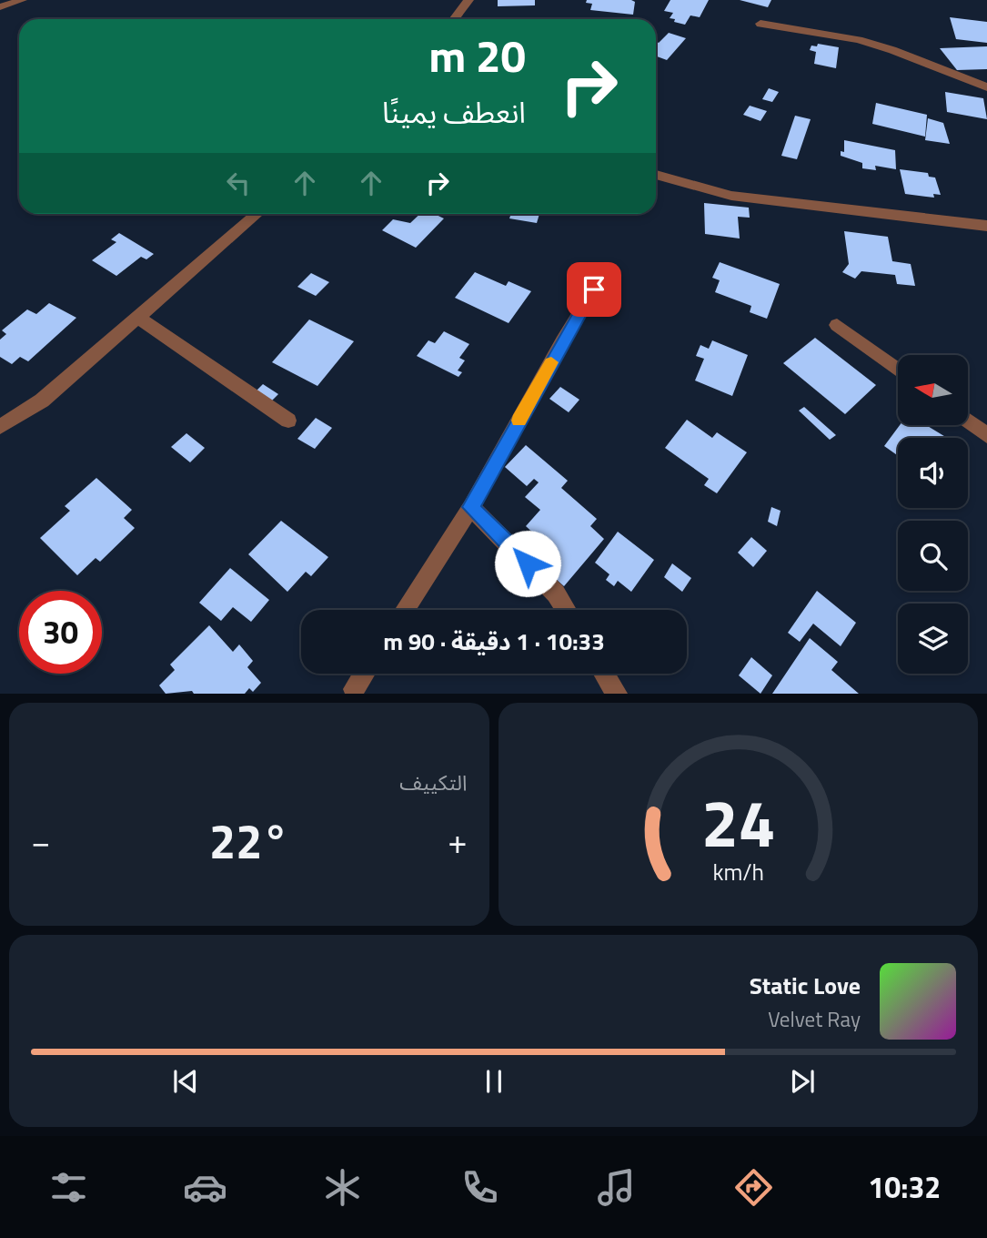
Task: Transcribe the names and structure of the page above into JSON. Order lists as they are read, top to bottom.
{
  "north": "left",
  "page": {
    "turn": ["20 m", "انعطف يمينًا"],
    "limit": "30",
    "trip": "10:33 · 1 دقيقة · 90 m",
    "tile": "التكييف",
    "heat": ["−", "22°", "+"],
    "song": ["Static Love", "Velvet Ray"],
    "tabs": "10:32",
    "gauge": ["24", "km/h"]
  }
}
